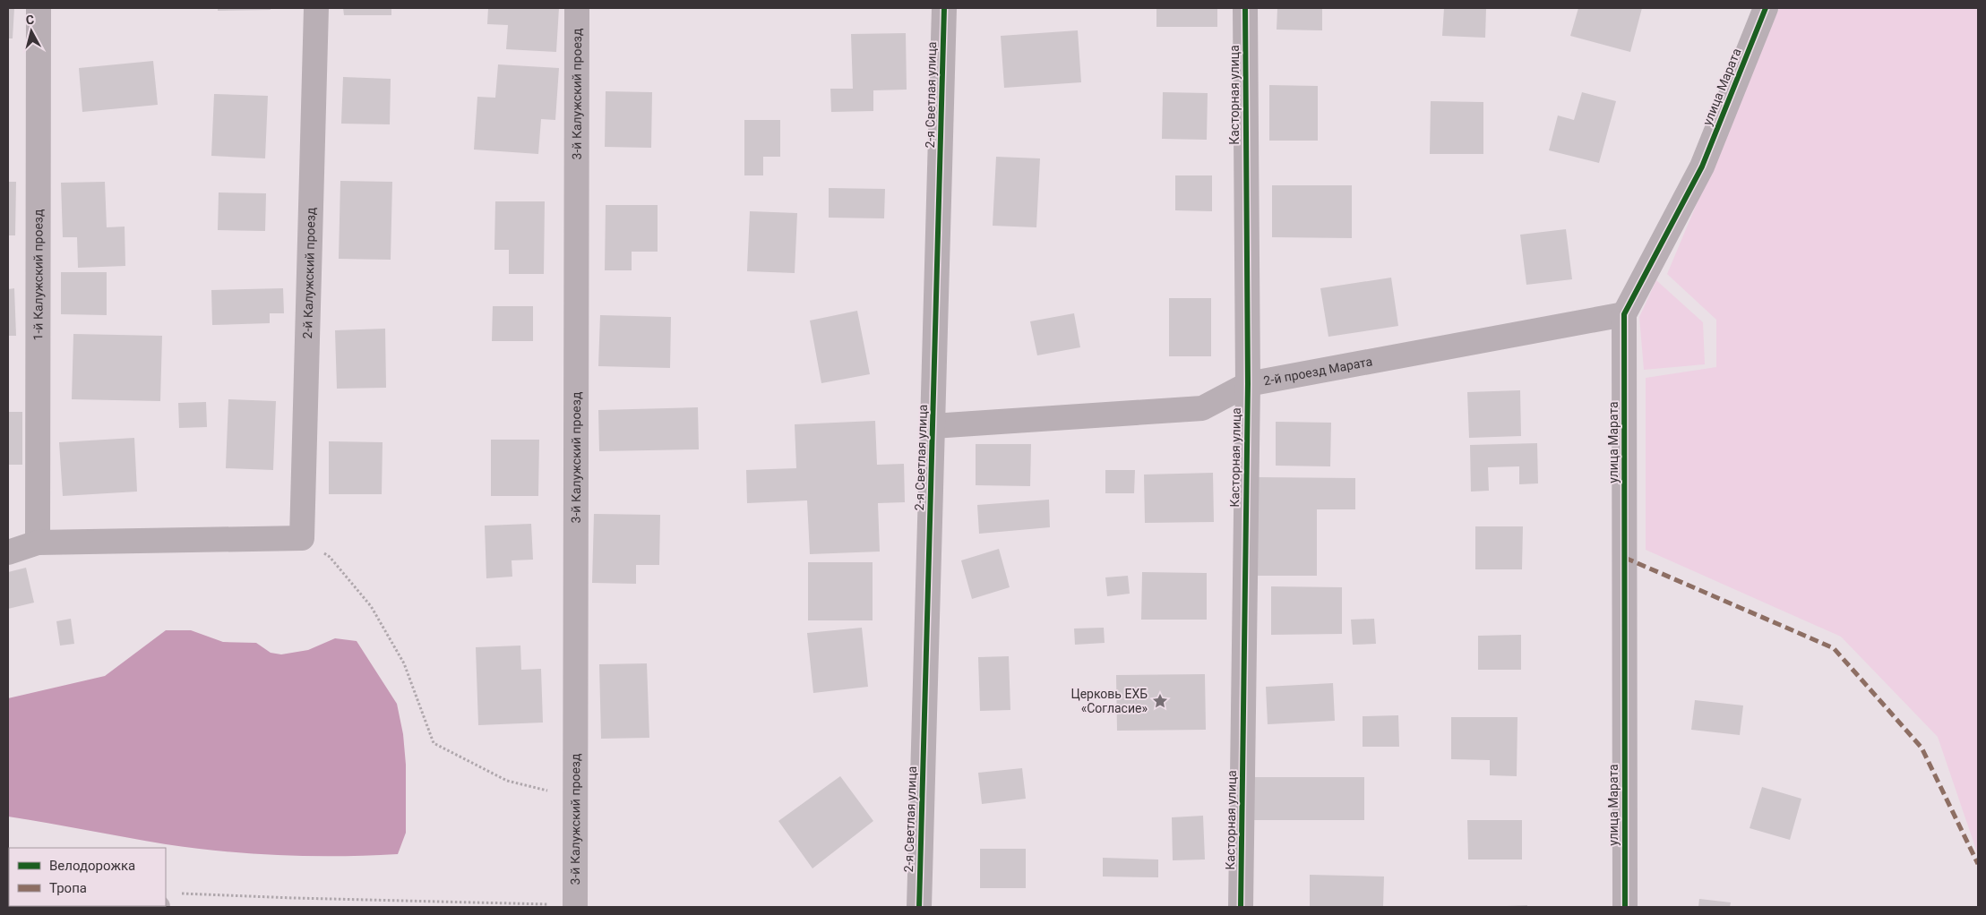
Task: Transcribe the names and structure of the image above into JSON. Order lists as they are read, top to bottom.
{
  "streets": {
    "street": [
      "улица Марата",
      "3-й Калужский проезд",
      "2-я Светлая улица",
      "Касторная улица",
      "2-й Калужский проезд",
      "1-й Калужский проезд",
      "2-й проезд Марата"
    ]
  },
  "crossings": [
    ["улица Марата", "2-й проезд Марата"],
    ["2-я Светлая улица", "2-й проезд Марата"],
    ["Касторная улица", "2-й проезд Марата"]
  ],
  "places": {
    "place": ["Церковь ЕХБ «Согласие»"]
  },
  "legend": ["Велодорожка", "Тропа"],
  "north": "top"
}
